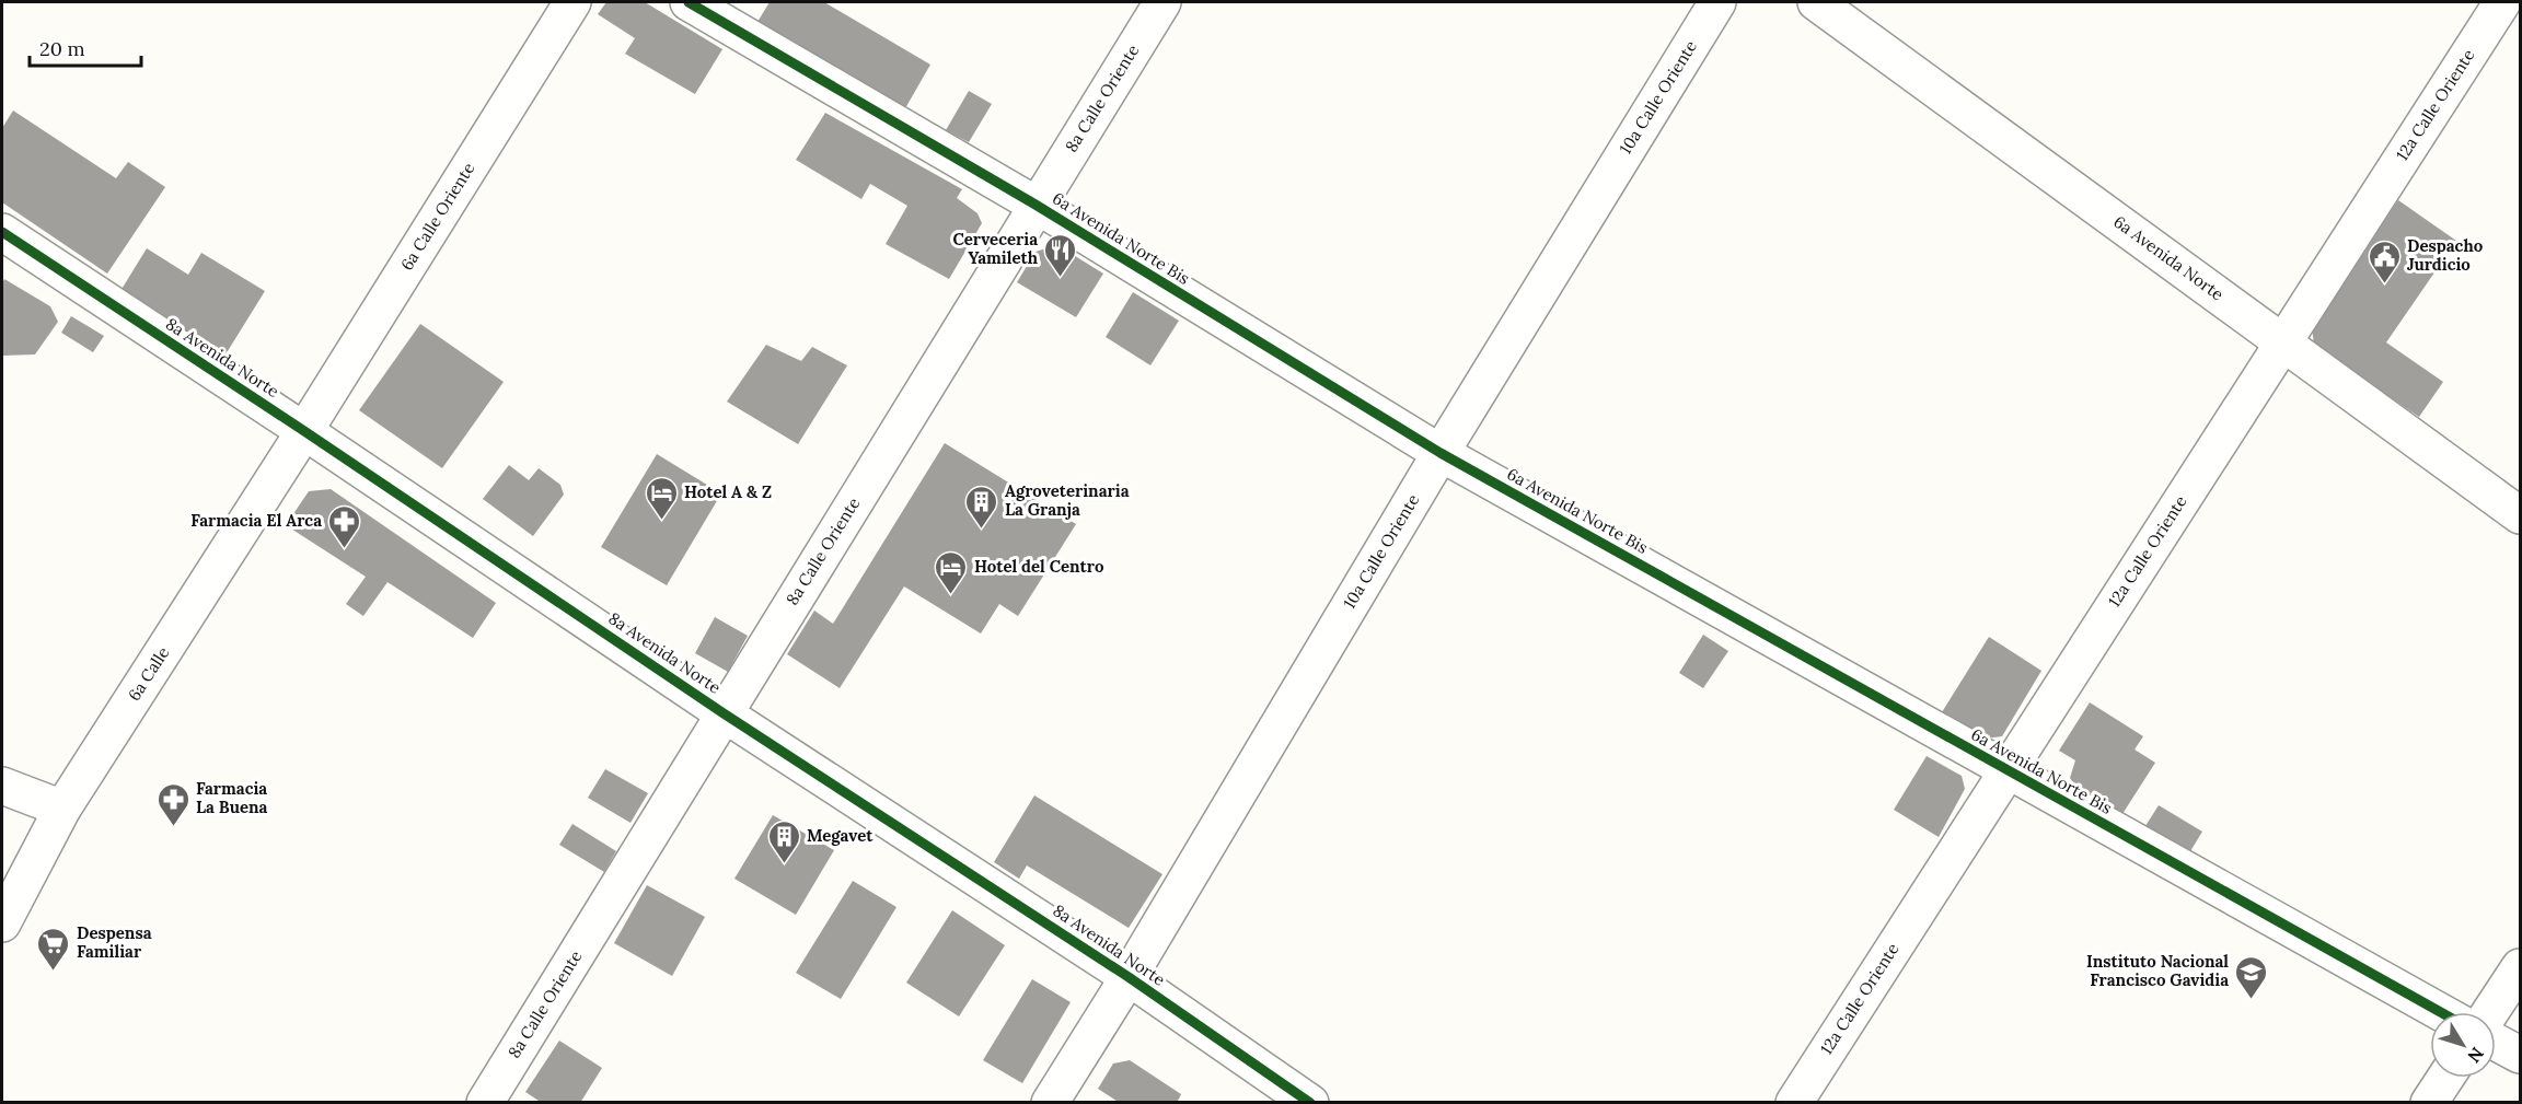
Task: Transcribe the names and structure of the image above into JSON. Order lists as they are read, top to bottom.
{
  "streets": {
    "street": [
      "10a Calle Oriente",
      "8a Calle Oriente",
      "12a Calle Oriente",
      "6a Calle Oriente",
      "6a Avenida Norte Bis",
      "6a Avenida Norte",
      "8a Avenida Norte",
      "6a Calle"
    ]
  },
  "crossings": [
    ["10a Calle Oriente", "6a Avenida Norte Bis"],
    ["10a Calle Oriente", "8a Avenida Norte"],
    ["8a Calle Oriente", "6a Avenida Norte Bis"],
    ["8a Calle Oriente", "8a Avenida Norte"],
    ["12a Calle Oriente", "6a Avenida Norte Bis"],
    ["12a Calle Oriente", "6a Avenida Norte"],
    ["6a Calle Oriente", "8a Avenida Norte"],
    ["6a Calle Oriente", "6a Calle"],
    ["8a Avenida Norte", "6a Calle"]
  ],
  "places": {
    "restaurant": ["Cerveceria Yamileth"],
    "public building": ["Despacho Jurdicio"],
    "hotel": ["Hotel A & Z", "Hotel del Centro"],
    "building": ["Agroveterinaria La Granja", "Megavet"],
    "pharmacy": ["Farmacia El Arca", "Farmacia La Buena"],
    "supermarket": ["Despensa Familiar"],
    "school or university": ["Instituto Nacional Francisco Gavidia"]
  },
  "scale_bar": "20 m",
  "north": "bottom right"
}
